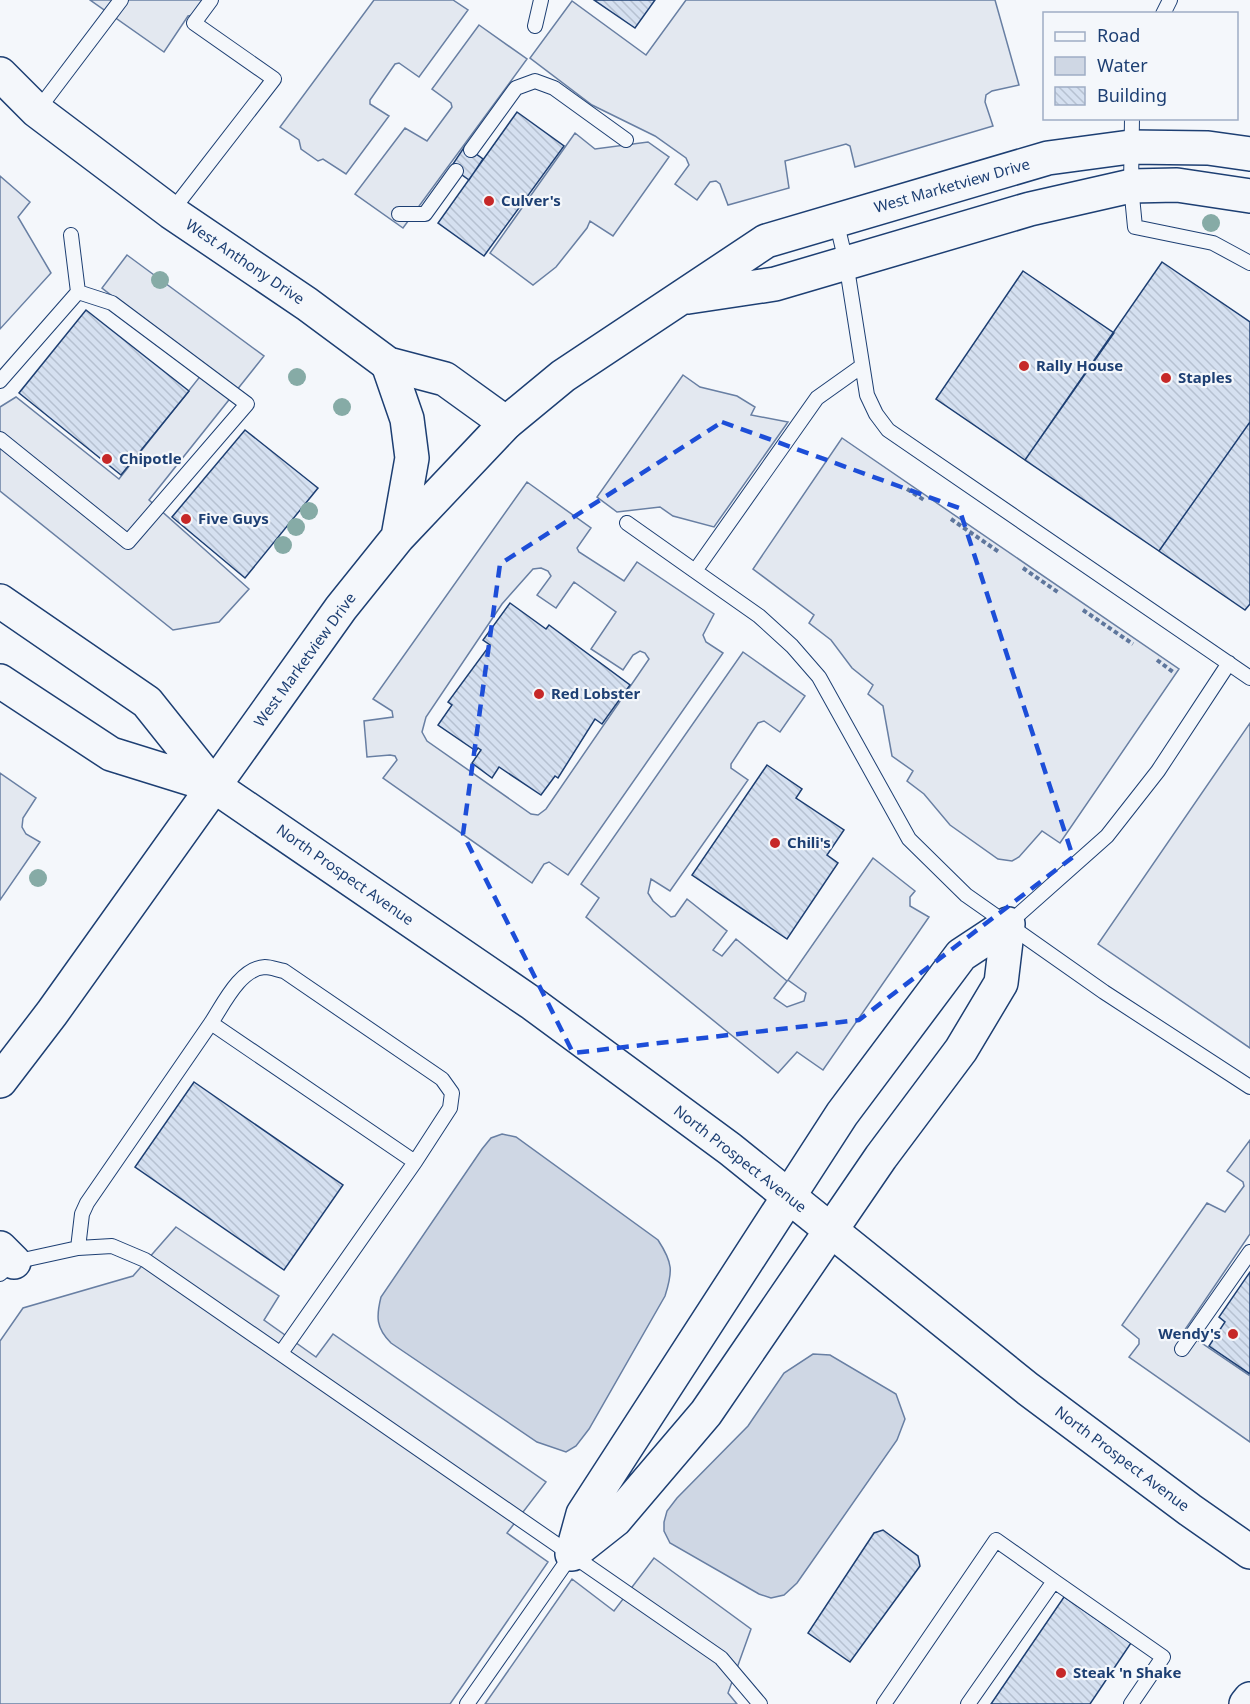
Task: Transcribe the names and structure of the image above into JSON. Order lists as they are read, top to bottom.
{
  "streets": {
    "main road": ["West Marketview Drive", "West Anthony Drive", "North Prospect Avenue"]
  },
  "crossings": [
    ["West Marketview Drive", "West Anthony Drive"],
    ["West Marketview Drive", "North Prospect Avenue"]
  ],
  "places": [
    "Culver's",
    "Rally House",
    "Staples",
    "Chipotle",
    "Five Guys",
    "Red Lobster",
    "Chili's",
    "Wendy's",
    "Steak 'n Shake"
  ],
  "legend": ["Road", "Water", "Building"]
}
